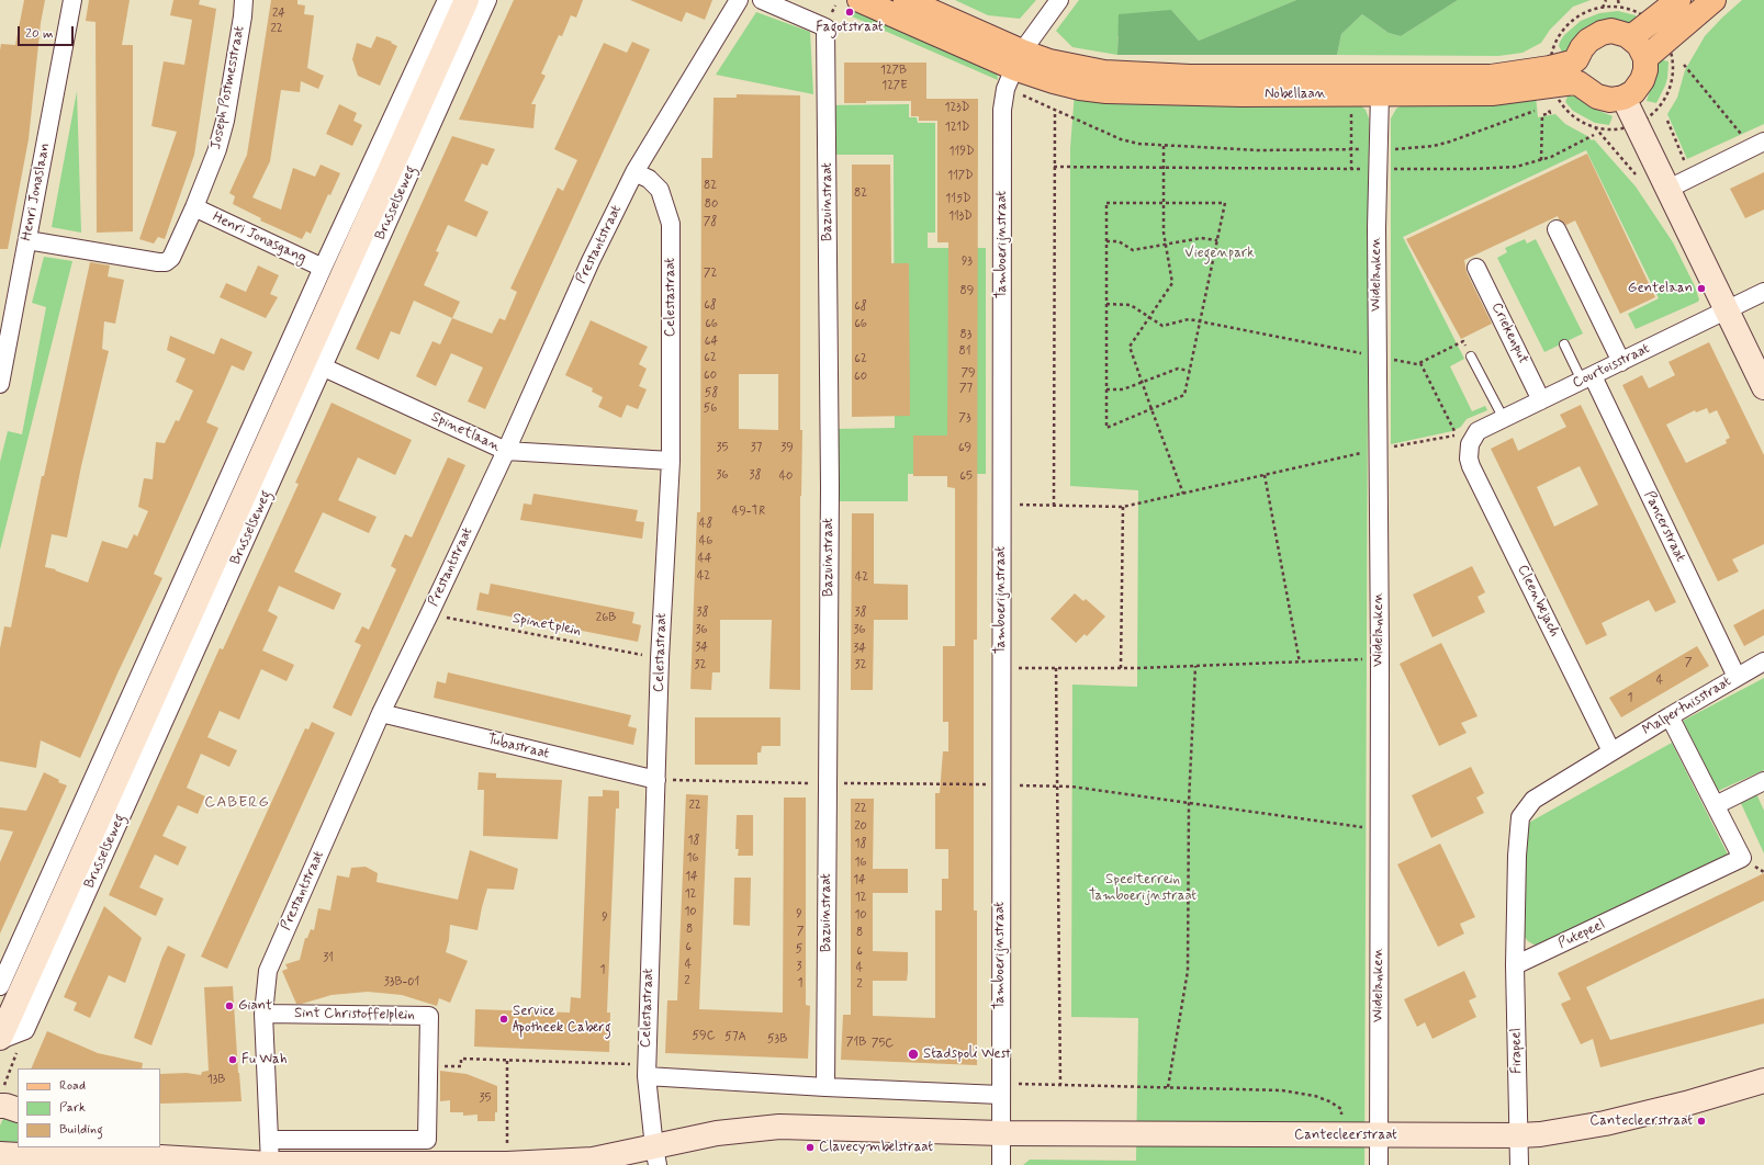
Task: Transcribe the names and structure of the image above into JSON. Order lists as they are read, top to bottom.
{
  "streets": {
    "main road": ["Nobellaan"],
    "street": [
      "Joseph Postmesstraat",
      "Henri Jonaslaan",
      "Bazuinstraat",
      "Brusselseweg",
      "Henri Jonasgang",
      "Prestantstraat",
      "Tamboerijnstraat",
      "Widelanken",
      "Celestastraat",
      "Criekenput",
      "Courtoisstraat",
      "Spinetlaan",
      "Pancerstraat",
      "Cleenbejach",
      "Malpertuisstraat",
      "Tubastraat",
      "Putepeel",
      "Sint Christoffelplein",
      "Firapeel",
      "Cantecleerstraat"
    ],
    "path": ["Spinetplein"]
  },
  "crossings": [
    ["Joseph Postmesstraat", "Henri Jonaslaan"],
    ["Joseph Postmesstraat", "Henri Jonasgang"],
    ["Nobellaan", "Tamboerijnstraat"],
    ["Nobellaan", "Widelanken"],
    ["Brusselseweg", "Spinetlaan"],
    ["Prestantstraat", "Celestastraat"],
    ["Prestantstraat", "Spinetlaan"],
    ["Prestantstraat", "Spinetplein"],
    ["Prestantstraat", "Tubastraat"],
    ["Prestantstraat", "Sint Christoffelplein"],
    ["Tamboerijnstraat", "Cantecleerstraat"],
    ["Widelanken", "Cantecleerstraat"],
    ["Celestastraat", "Spinetlaan"],
    ["Celestastraat", "Spinetplein"],
    ["Celestastraat", "Tubastraat"],
    ["Criekenput", "Courtoisstraat"],
    ["Courtoisstraat", "Pancerstraat"],
    ["Courtoisstraat", "Cleenbejach"],
    ["Pancerstraat", "Malpertuisstraat"],
    ["Cleenbejach", "Malpertuisstraat"],
    ["Malpertuisstraat", "Putepeel"],
    ["Putepeel", "Firapeel"],
    ["Firapeel", "Cantecleerstraat"]
  ],
  "districts": ["CABERG"],
  "parks": ["Viegenpark", "Speelterrein Tamboerijnstraat"],
  "places": [
    "Fagotstraat",
    "Gentelaan",
    "Giant",
    "Service Apotheek Caberg",
    "Stadspoli West",
    "Fu Wah",
    "Cantecleerstraat",
    "Clavecymbelstraat"
  ],
  "house_numbers": [
    "24",
    "22",
    "127B",
    "127E",
    "123D",
    "121D",
    "119D",
    "117D",
    "82",
    "82",
    "115D",
    "80",
    "113D",
    "78",
    "93",
    "72",
    "89",
    "68",
    "68",
    "66",
    "66",
    "83",
    "64",
    "81",
    "62",
    "62",
    "79",
    "60",
    "60",
    "77",
    "58",
    "56",
    "73",
    "35",
    "37",
    "39",
    "69",
    "36",
    "38",
    "40",
    "65",
    "49-TR",
    "48",
    "46",
    "44",
    "42",
    "42",
    "38",
    "38",
    "26B",
    "36",
    "36",
    "34",
    "34",
    "7",
    "32",
    "32",
    "4",
    "1",
    "22",
    "22",
    "20",
    "18",
    "18",
    "16",
    "16",
    "14",
    "14",
    "12",
    "12",
    "10",
    "9",
    "10",
    "9",
    "8",
    "7",
    "8",
    "6",
    "5",
    "6",
    "31",
    "4",
    "3",
    "4",
    "1",
    "2",
    "33B-01",
    "1",
    "2",
    "59C",
    "57A",
    "53B",
    "71B",
    "75C",
    "13B",
    "35"
  ],
  "legend": ["Road", "Park", "Building"],
  "scale_bar": "20 m"
}
